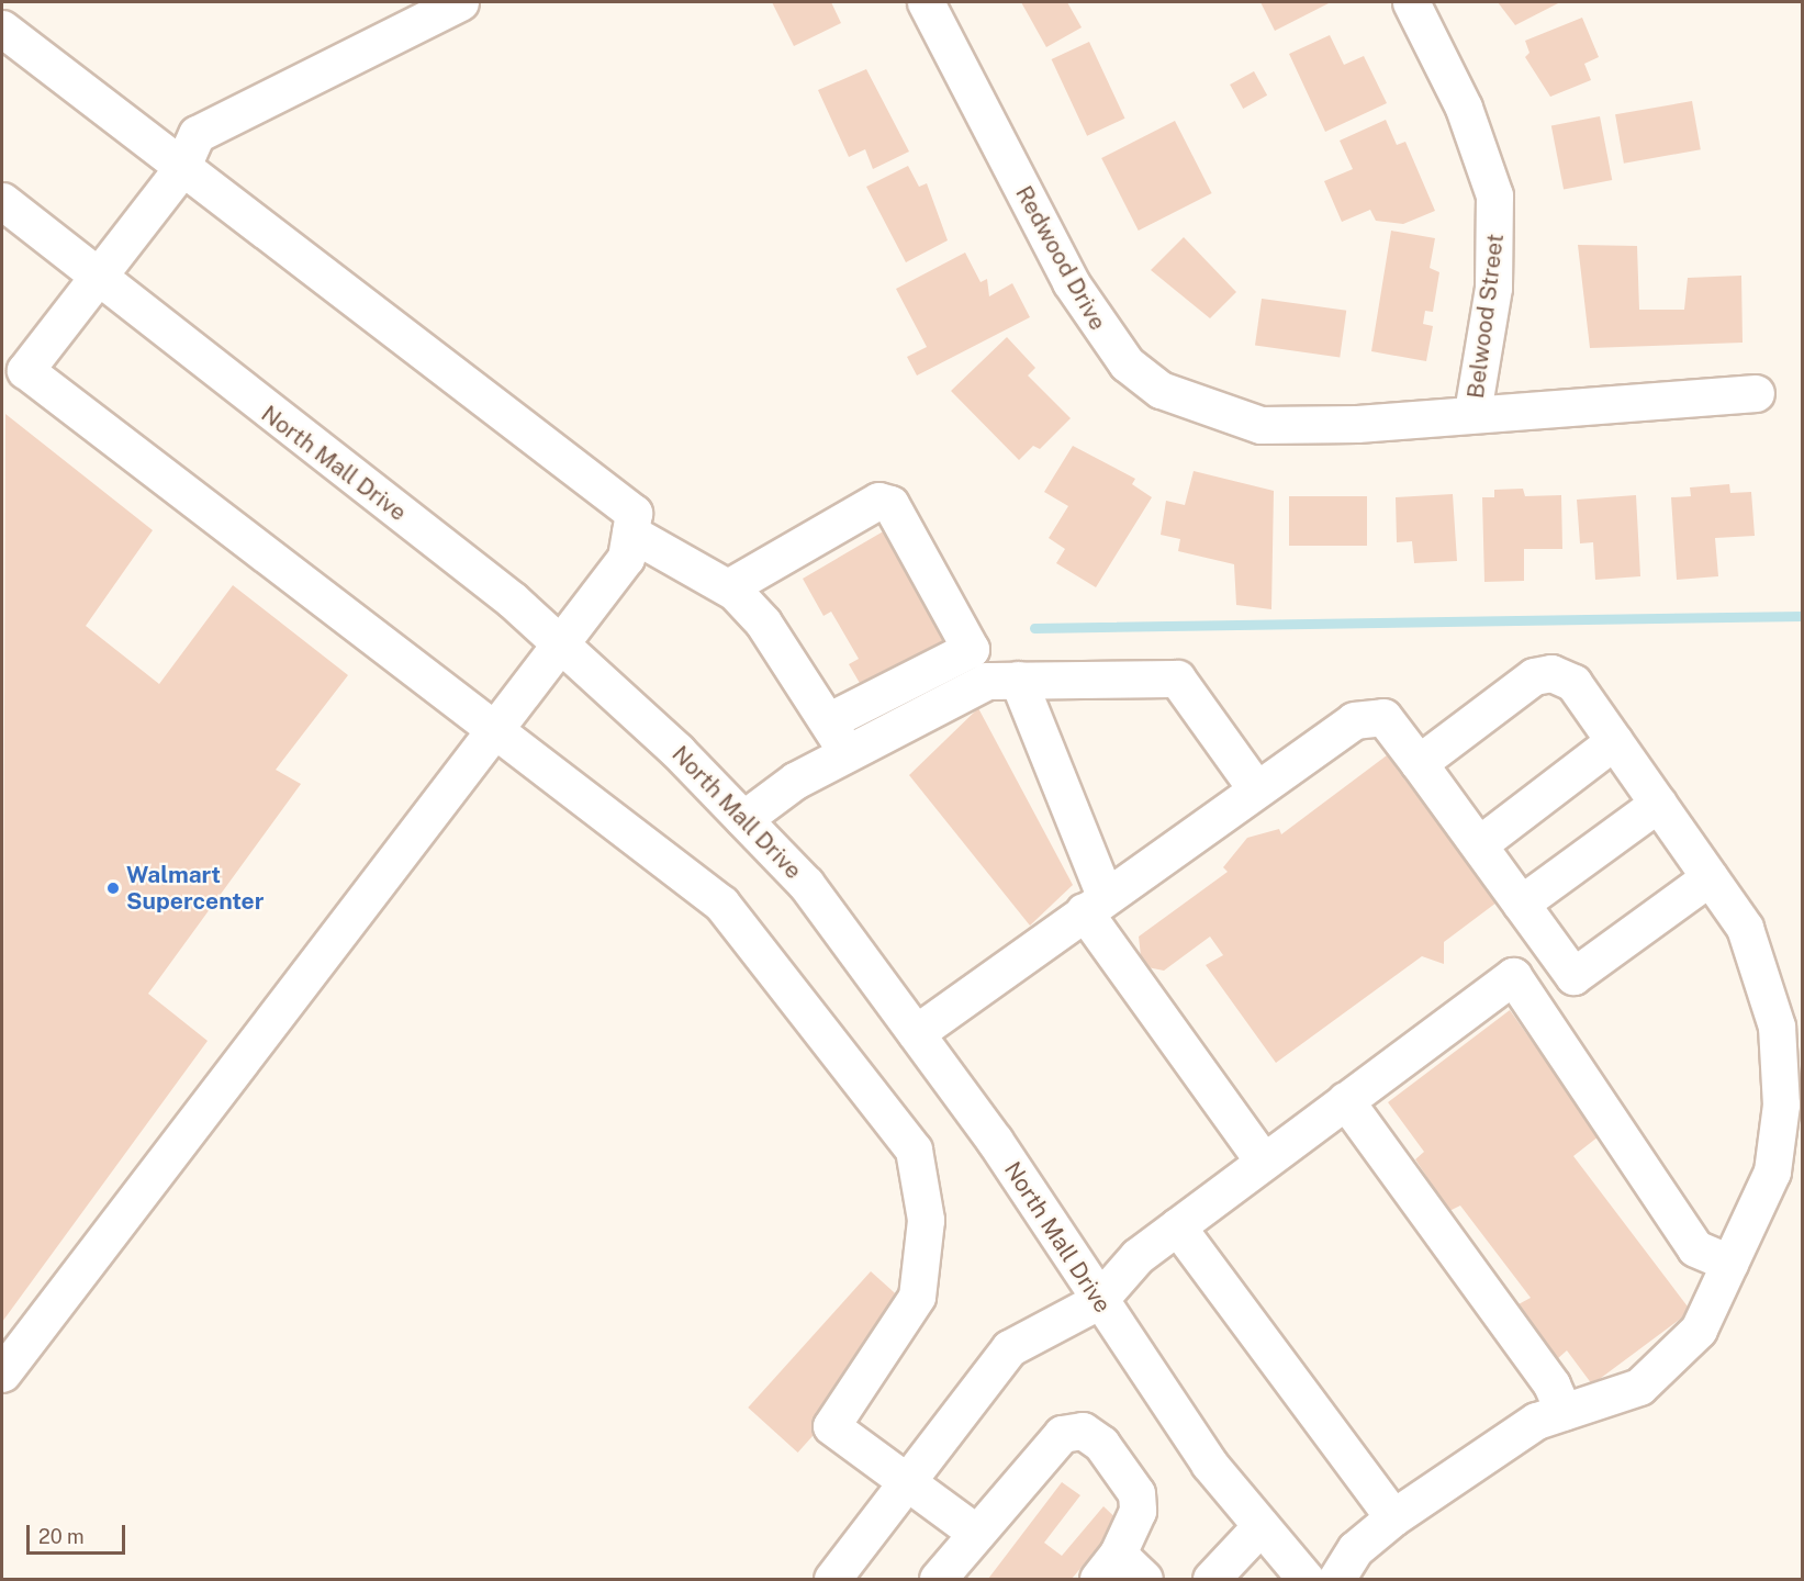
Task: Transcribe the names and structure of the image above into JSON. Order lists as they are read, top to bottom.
{
  "streets": {
    "street": ["Redwood Drive", "Belwood Street", "North Mall Drive"]
  },
  "crossings": [
    ["Redwood Drive", "Belwood Street"]
  ],
  "places": ["Walmart Supercenter"],
  "scale_bar": "20 m"
}
